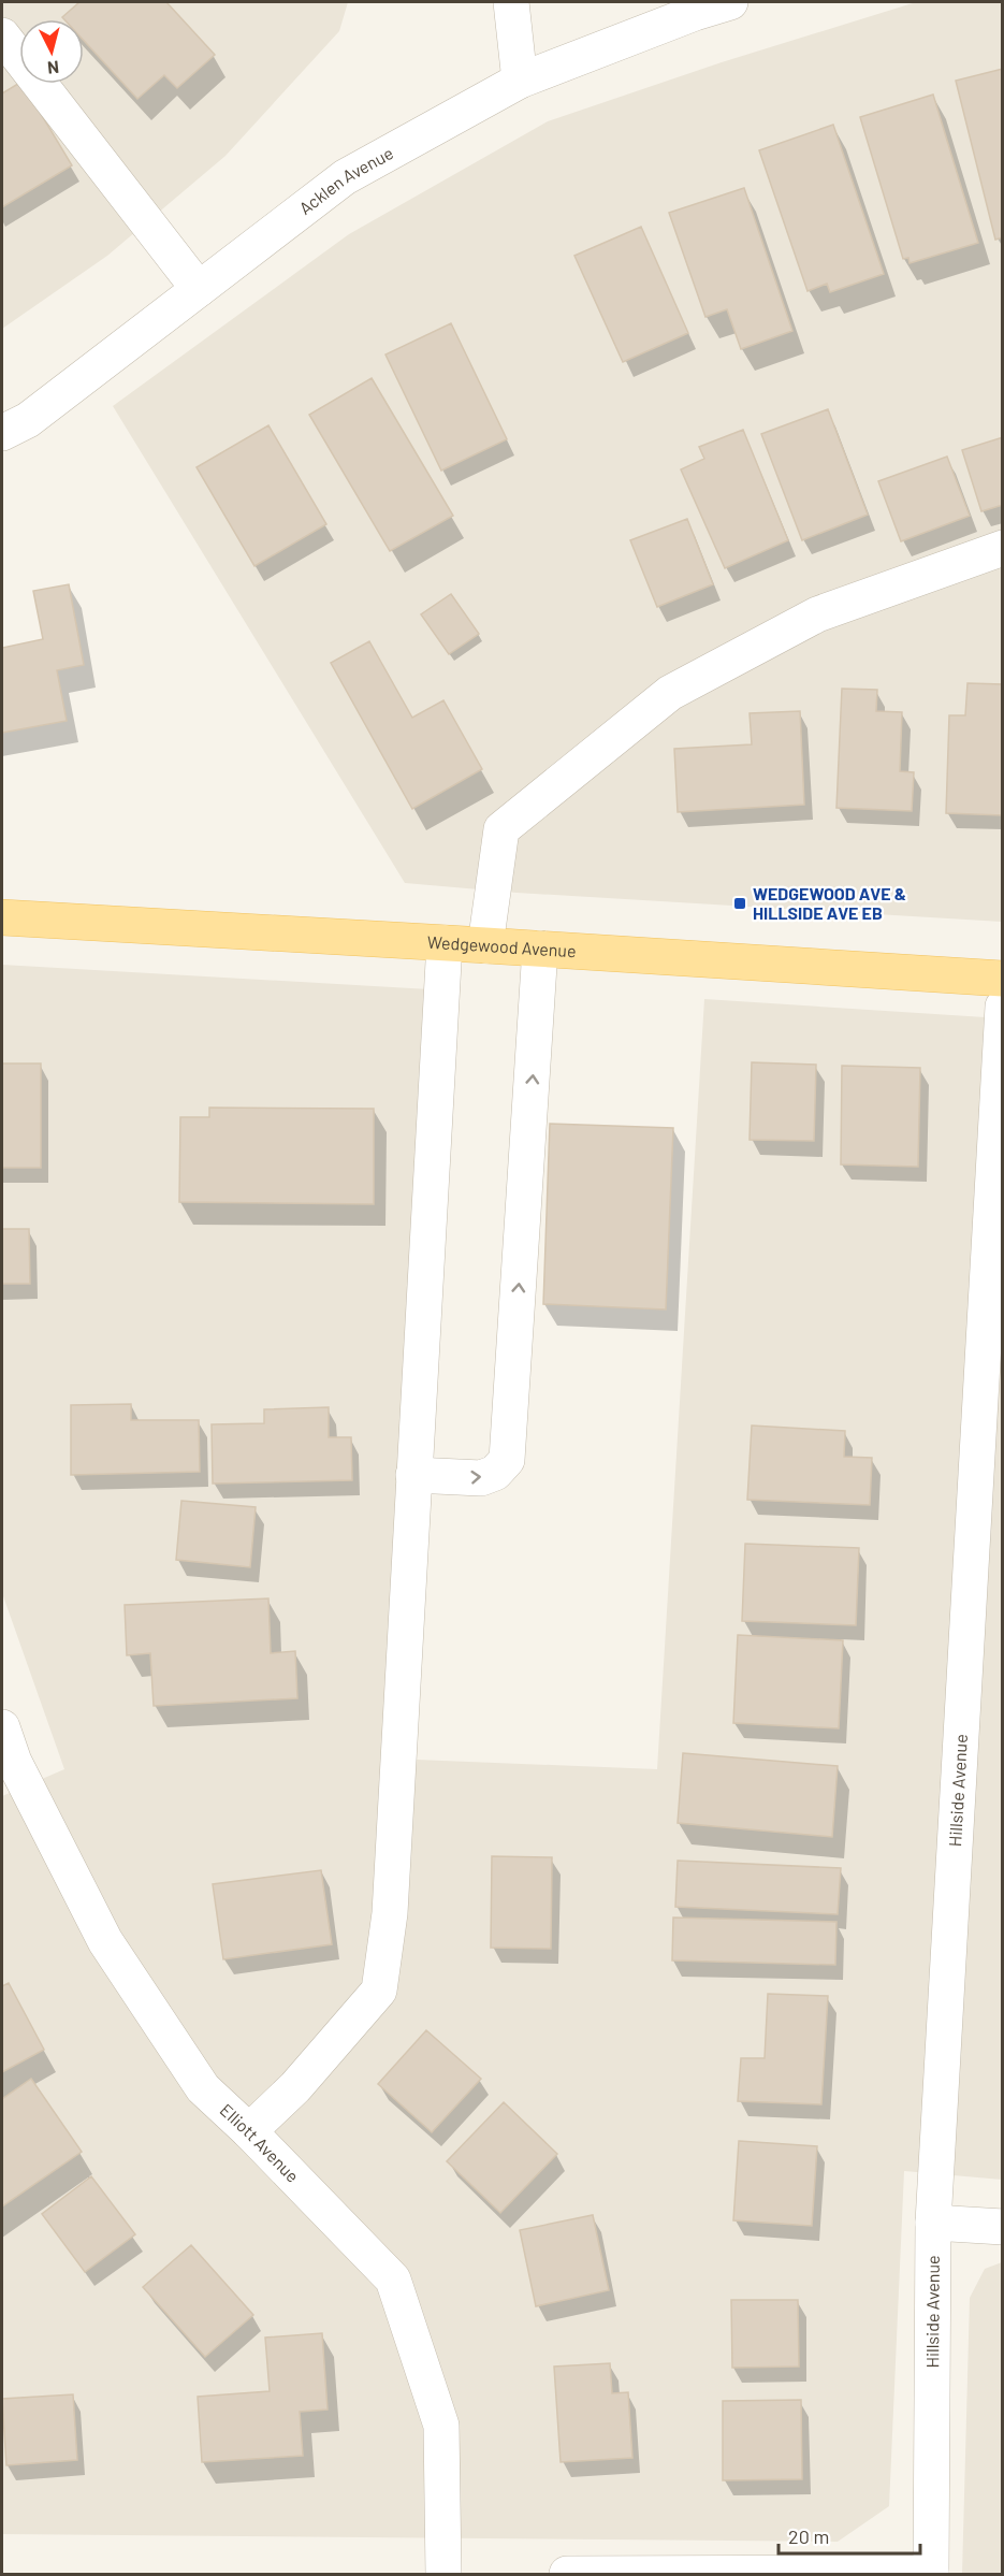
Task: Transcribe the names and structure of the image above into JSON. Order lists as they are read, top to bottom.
{
  "streets": {
    "main road": ["Wedgewood Avenue"],
    "street": ["Acklen Avenue", "Hillside Avenue", "Elliott Avenue"]
  },
  "places": {
    "transit": ["WEDGEWOOD AVE & HILLSIDE AVE EB"]
  },
  "scale_bar": "20 m",
  "north": "bottom"
}
